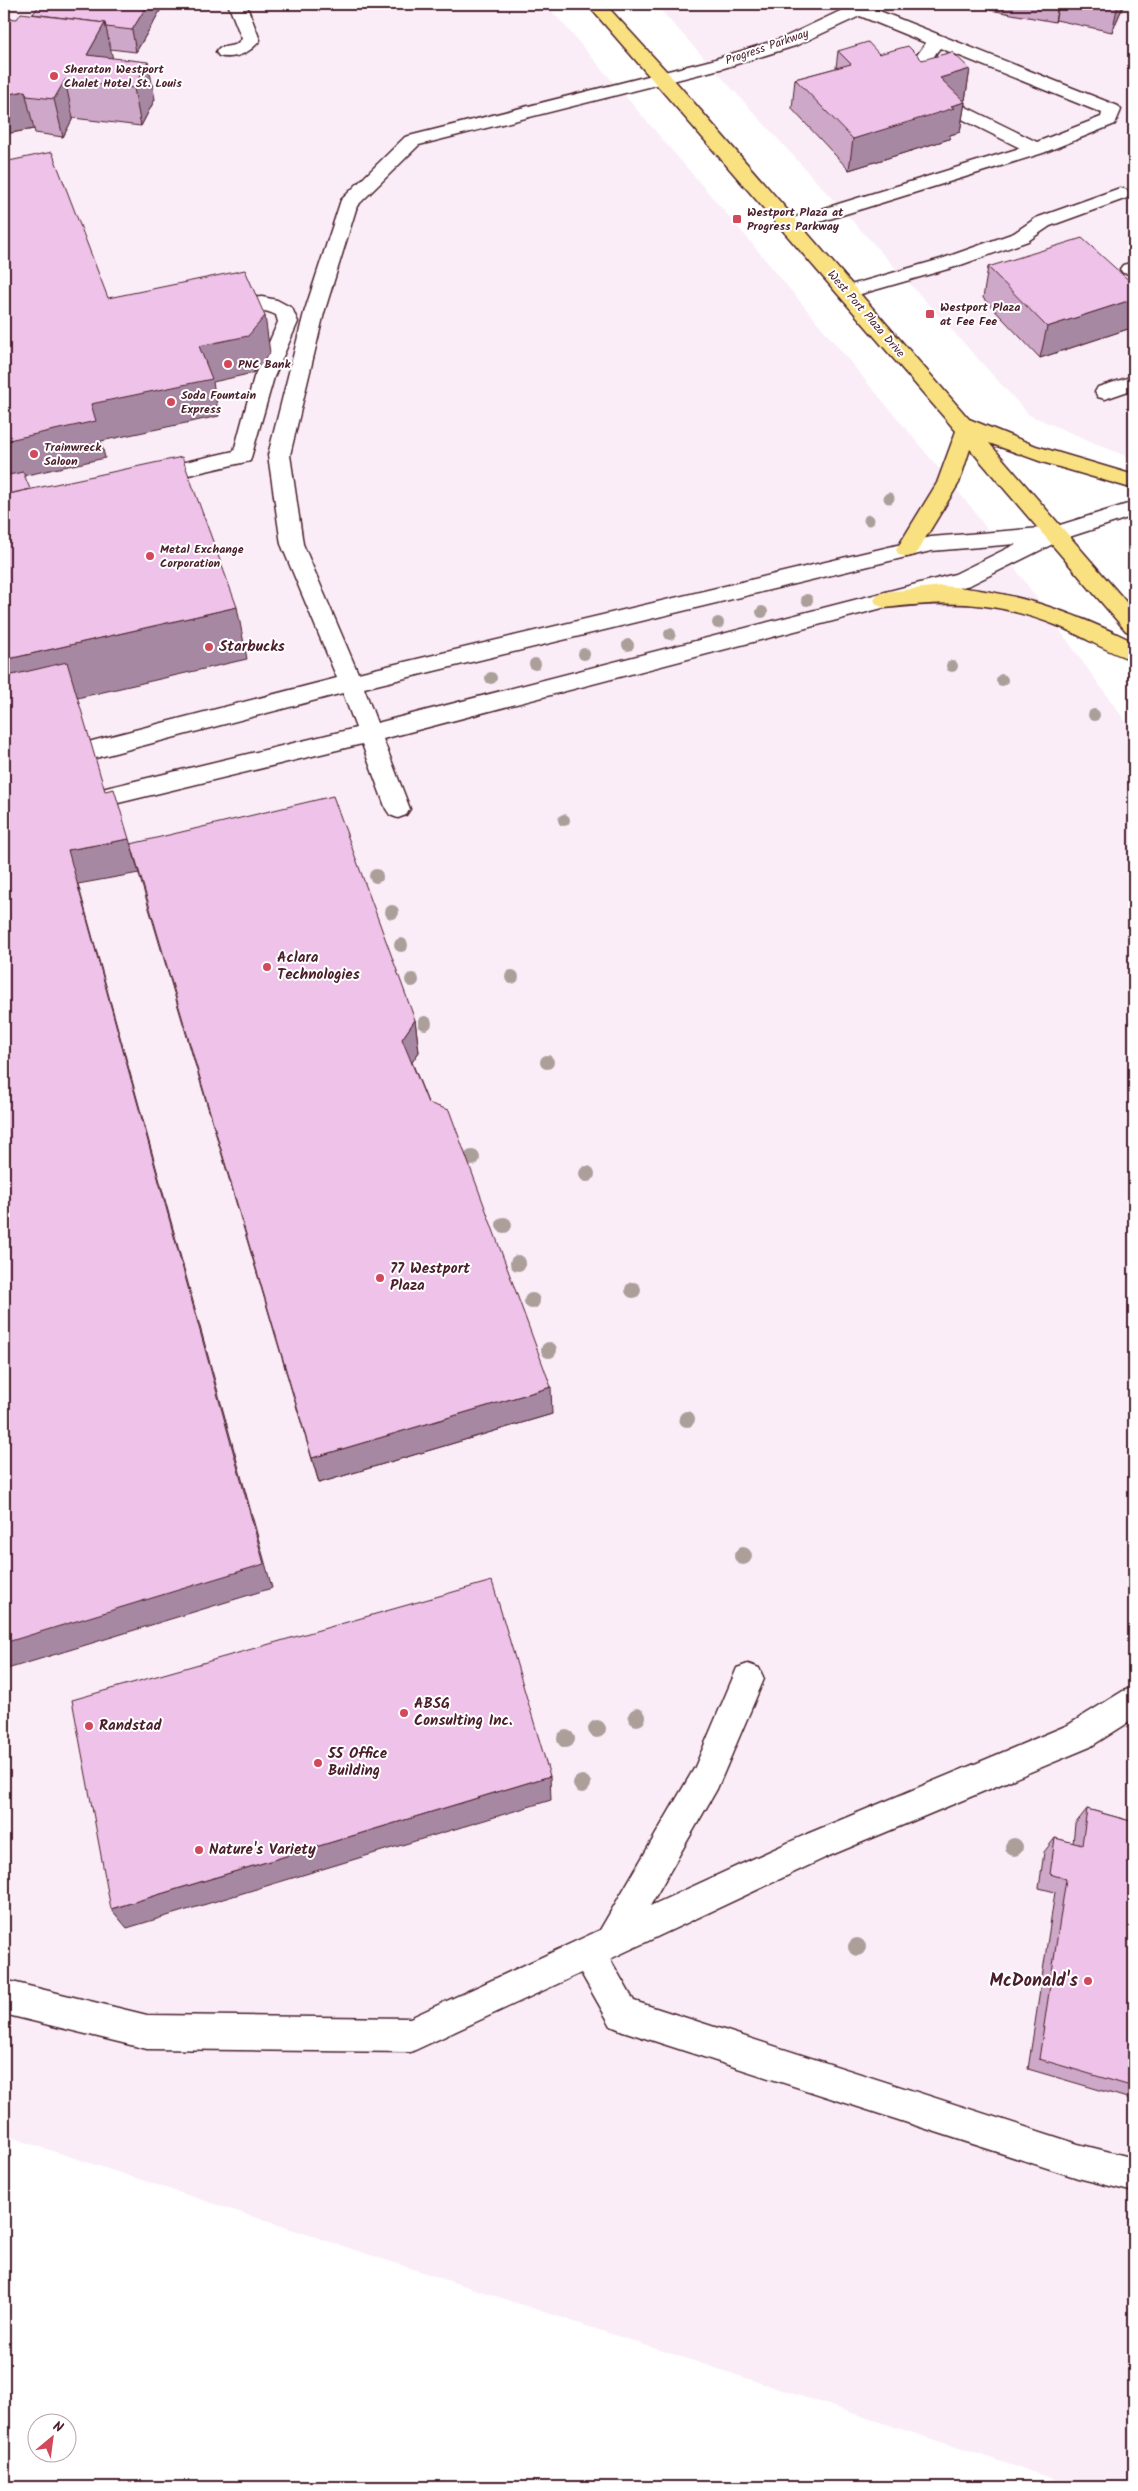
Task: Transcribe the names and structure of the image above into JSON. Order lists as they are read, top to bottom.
{
  "streets": {
    "main road": ["West Port Plaza Drive"],
    "street": ["Progress Parkway"]
  },
  "crossings": [
    ["Progress Parkway", "West Port Plaza Drive"]
  ],
  "places": {
    "other": [
      "Sheraton Westport Chalet Hotel St. Louis",
      "PNC Bank",
      "Soda Fountain Express",
      "Trainwreck Saloon",
      "Metal Exchange Corporation",
      "Starbucks",
      "Aclara Technologies",
      "77 Westport Plaza",
      "ABSG Consulting Inc.",
      "Randstad",
      "55 Office Building",
      "Nature's Variety",
      "McDonald's"
    ],
    "transit": ["Westport Plaza at Progress Parkway", "Westport Plaza at Fee Fee"]
  },
  "north": "top right"
}
